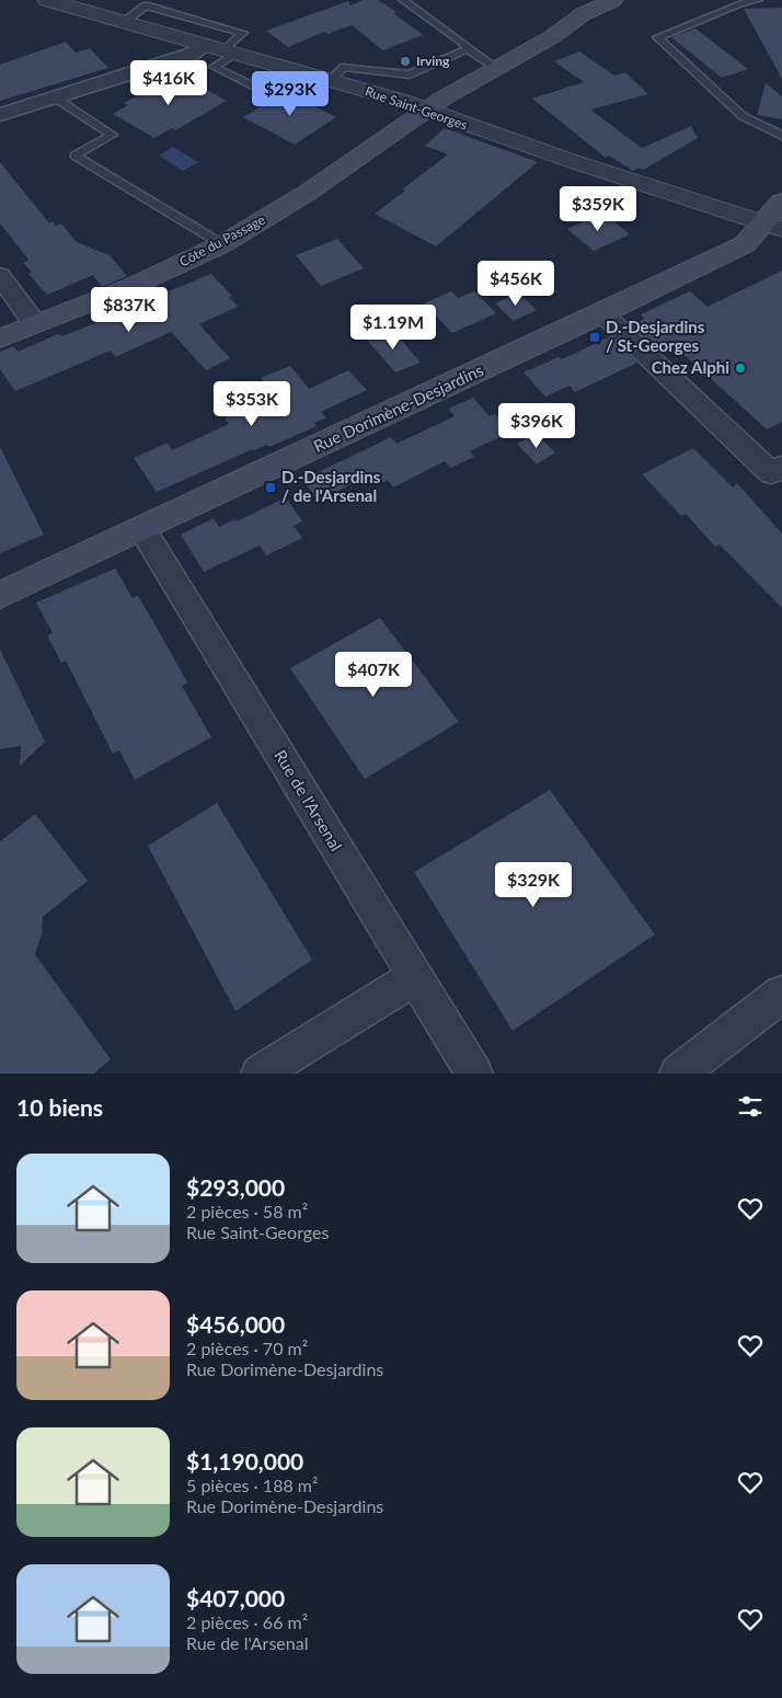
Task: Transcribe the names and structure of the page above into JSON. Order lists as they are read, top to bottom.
{
  "streets": {
    "main road": ["Côte du Passage", "Rue Dorimène-Desjardins"],
    "street": ["Rue Saint-Georges", "Rue de l'Arsenal"]
  },
  "crossings": [
    ["Rue Saint-Georges", "Côte du Passage"],
    ["Rue Saint-Georges", "Rue Dorimène-Desjardins"],
    ["Rue Dorimène-Desjardins", "Rue de l'Arsenal"]
  ],
  "places": {
    "other": ["Irving", "Chez Alphi"],
    "transit": ["D.-Desjardins / St-Georges", "D.-Desjardins / de l'Arsenal"]
  },
  "page": {
    "price": [
      "$416K",
      "$293K",
      "$359K",
      "$456K",
      "$837K",
      "$1.19M",
      "$353K",
      "$396K",
      "$407K",
      "$329K"
    ],
    "heading": "10 biens",
    "list": [
      {
        "name": "$293,000",
        "note": "2 pièces · 58 m² · Rue Saint-Georges"
      },
      {
        "name": "$456,000",
        "note": "2 pièces · 70 m² · Rue Dorimène-Desjardins"
      },
      {
        "name": "$1,190,000",
        "note": "5 pièces · 188 m² · Rue Dorimène-Desjardins"
      },
      {
        "name": "$407,000",
        "note": "2 pièces · 66 m² · Rue de l'Arsenal"
      }
    ]
  }
}
